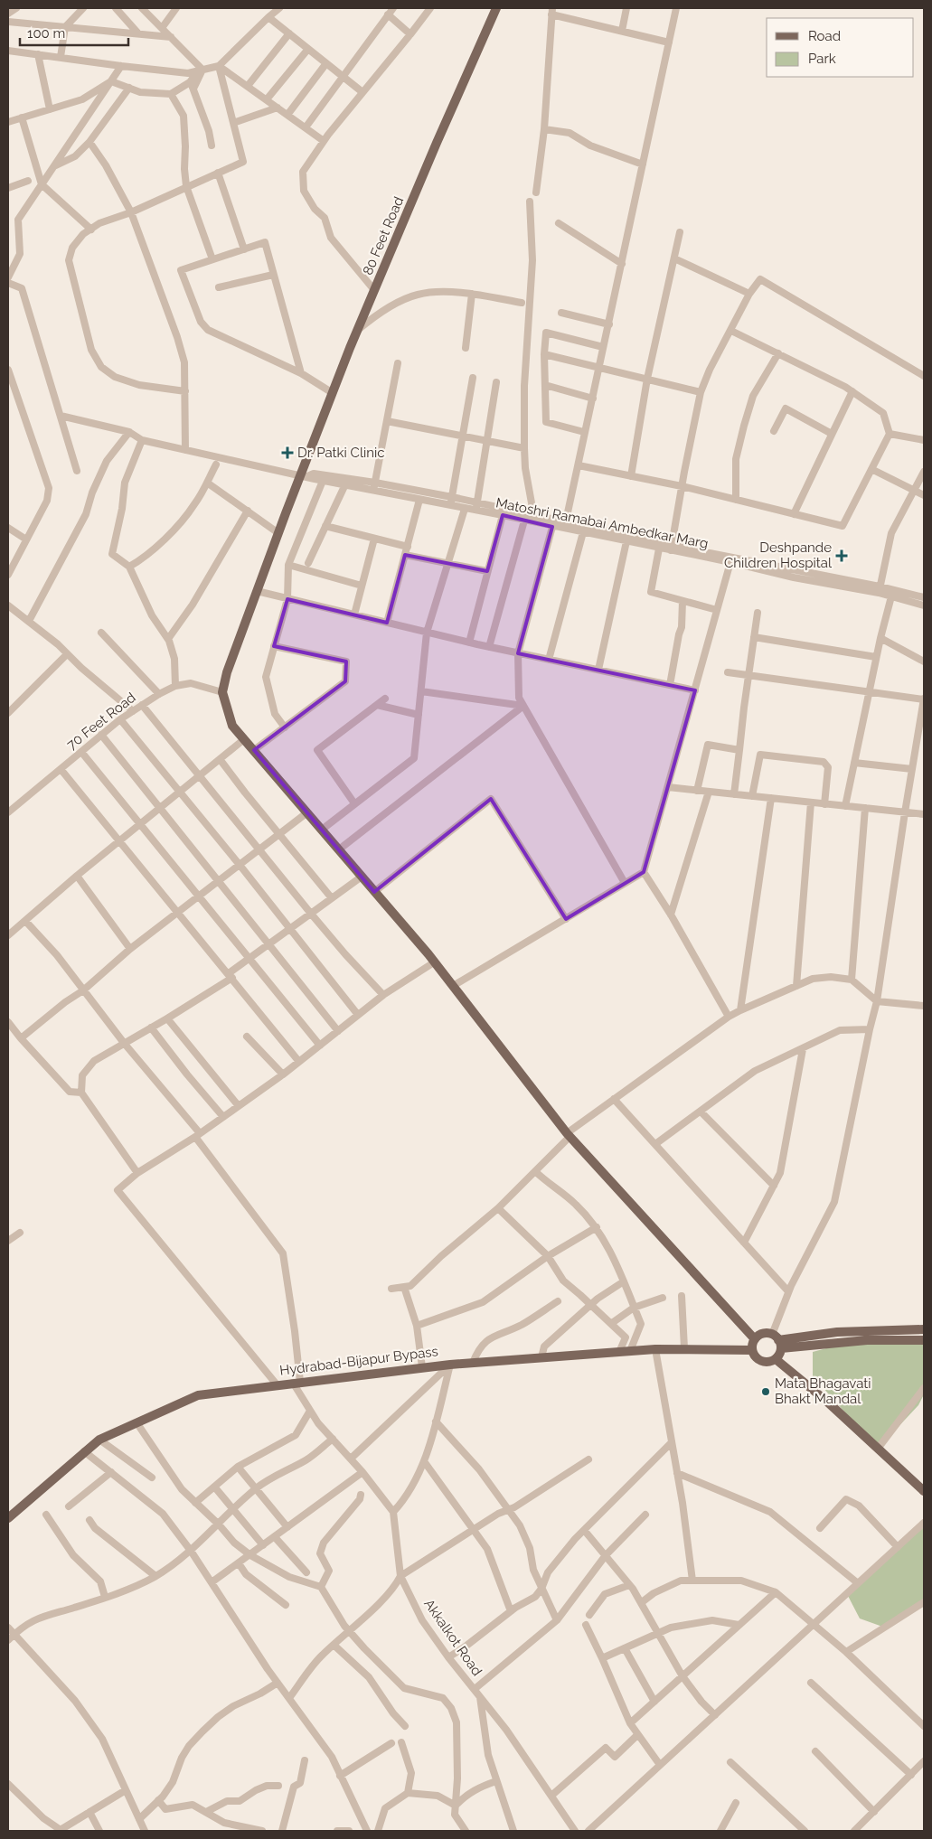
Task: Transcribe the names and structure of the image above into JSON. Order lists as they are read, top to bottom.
{
  "streets": {
    "main road": ["80 Feet Road", "Hydrabad-Bijapur Bypass"],
    "street": ["Matoshri Ramabai Ambedkar Marg", "70 Feet Road", "Akkalkot Road"]
  },
  "crossings": [
    ["80 Feet Road", "Matoshri Ramabai Ambedkar Marg"],
    ["80 Feet Road", "70 Feet Road"]
  ],
  "places": {
    "health": ["Dr. Patki Clinic", "Deshpande Children Hospital"],
    "other": ["Mata Bhagavati Bhakt Mandal"]
  },
  "legend": ["Road", "Park"],
  "scale_bar": "100 m"
}
